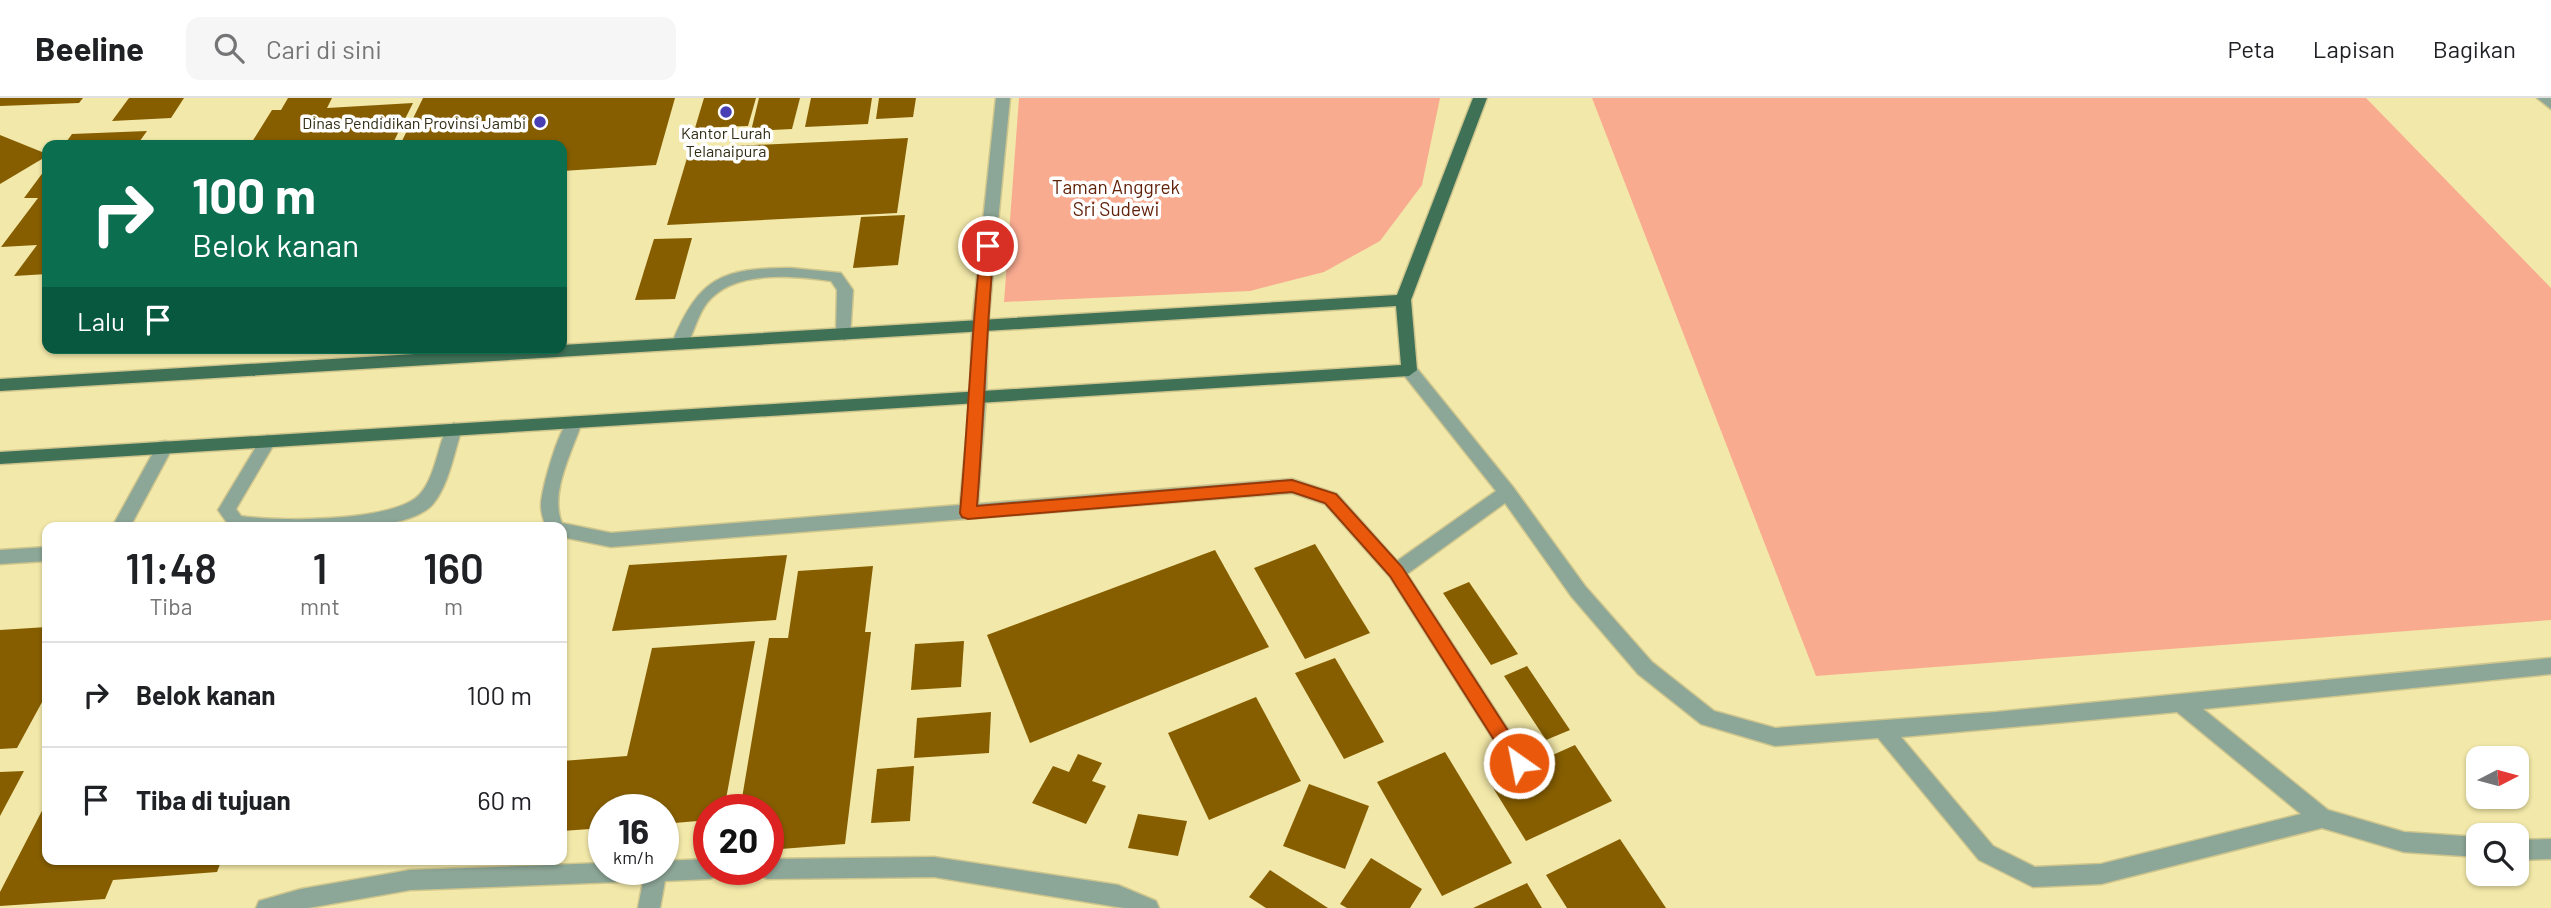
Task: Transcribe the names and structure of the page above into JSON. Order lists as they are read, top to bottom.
{
  "parks": ["Taman Anggrek Sri Sudewi"],
  "places": ["Kantor Lurah Telanaipura", "Dinas Pendidikan Provinsi Jambi"],
  "north": "right",
  "page": {
    "header": "Beeline",
    "search": "Cari di sini",
    "nav": ["Peta", "Lapisan", "Bagikan"],
    "turn": ["100 m", "Belok kanan"],
    "then": "Lalu",
    "eta": [
      "11:48",
      "Tiba",
      "1",
      "mnt",
      "160",
      "m"
    ],
    "list": [
      {
        "name": "Belok kanan",
        "value": "100 m"
      },
      {
        "name": "Tiba di tujuan",
        "value": "60 m"
      }
    ],
    "speed": "16 km/h",
    "limit": "20"
  }
}
